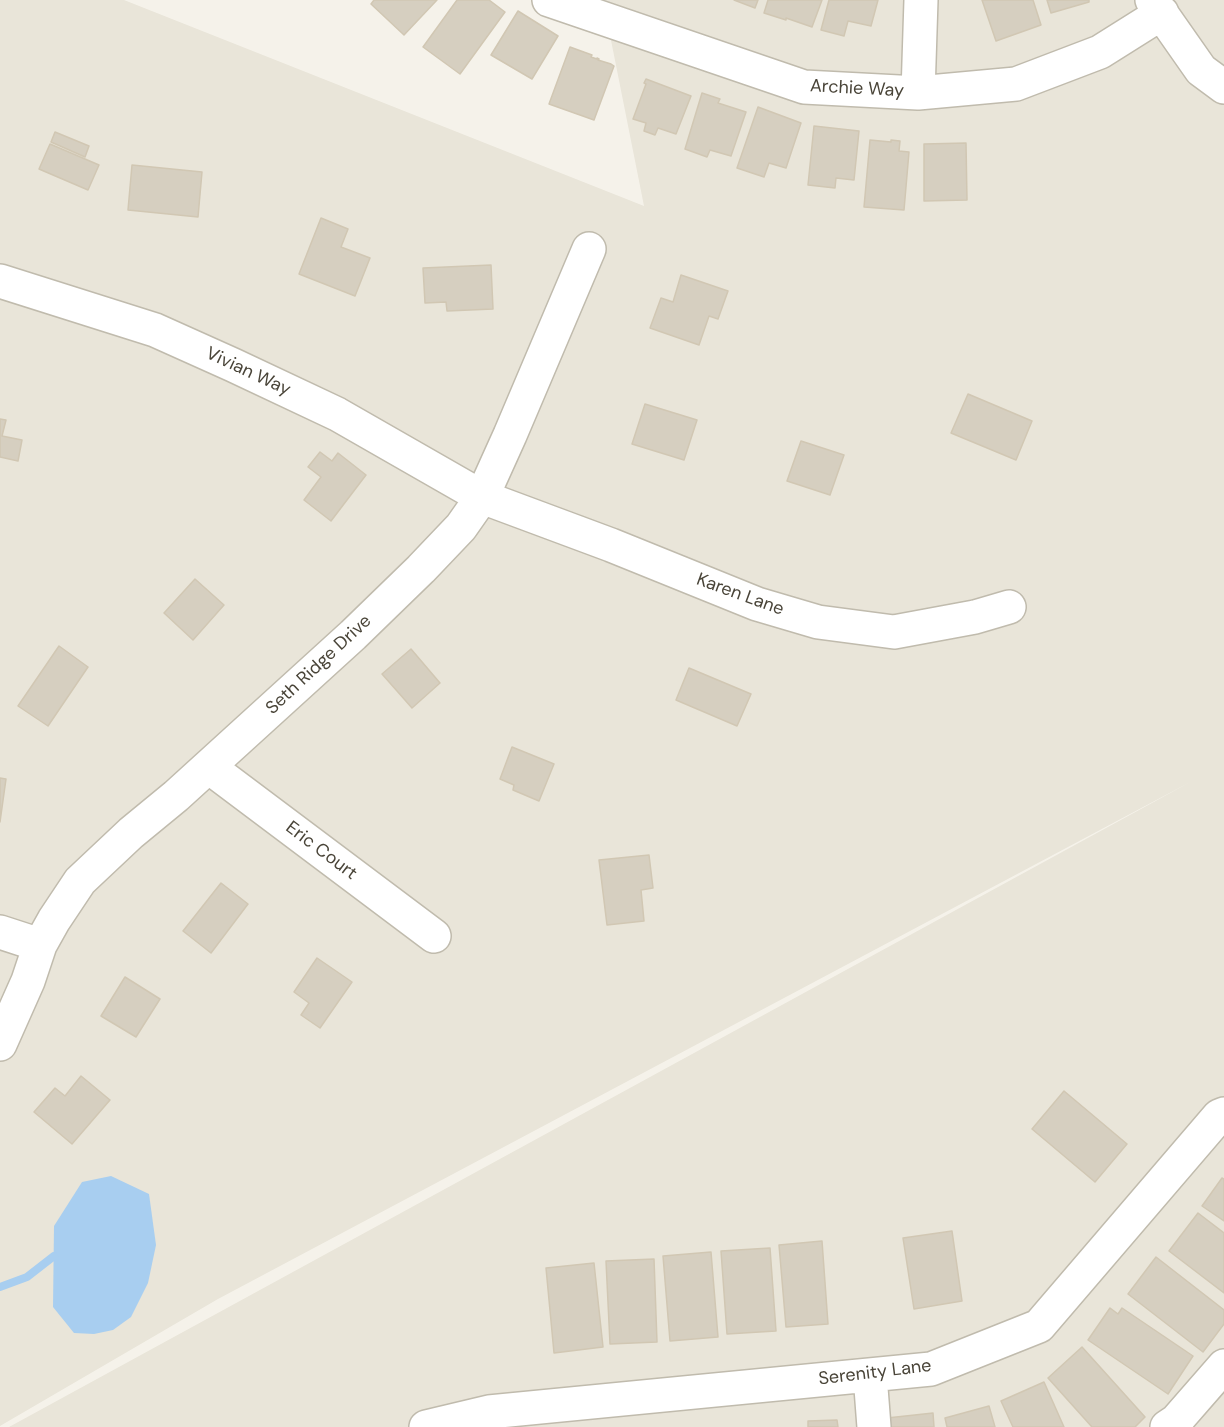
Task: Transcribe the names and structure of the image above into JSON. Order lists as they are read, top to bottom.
{
  "streets": {
    "street": [
      "Archie Way",
      "Vivian Way",
      "Karen Lane",
      "Seth Ridge Drive",
      "Eric Court",
      "Serenity Lane"
    ]
  },
  "crossings": [
    ["Vivian Way", "Karen Lane"],
    ["Vivian Way", "Seth Ridge Drive"],
    ["Karen Lane", "Seth Ridge Drive"],
    ["Seth Ridge Drive", "Eric Court"]
  ]
}
